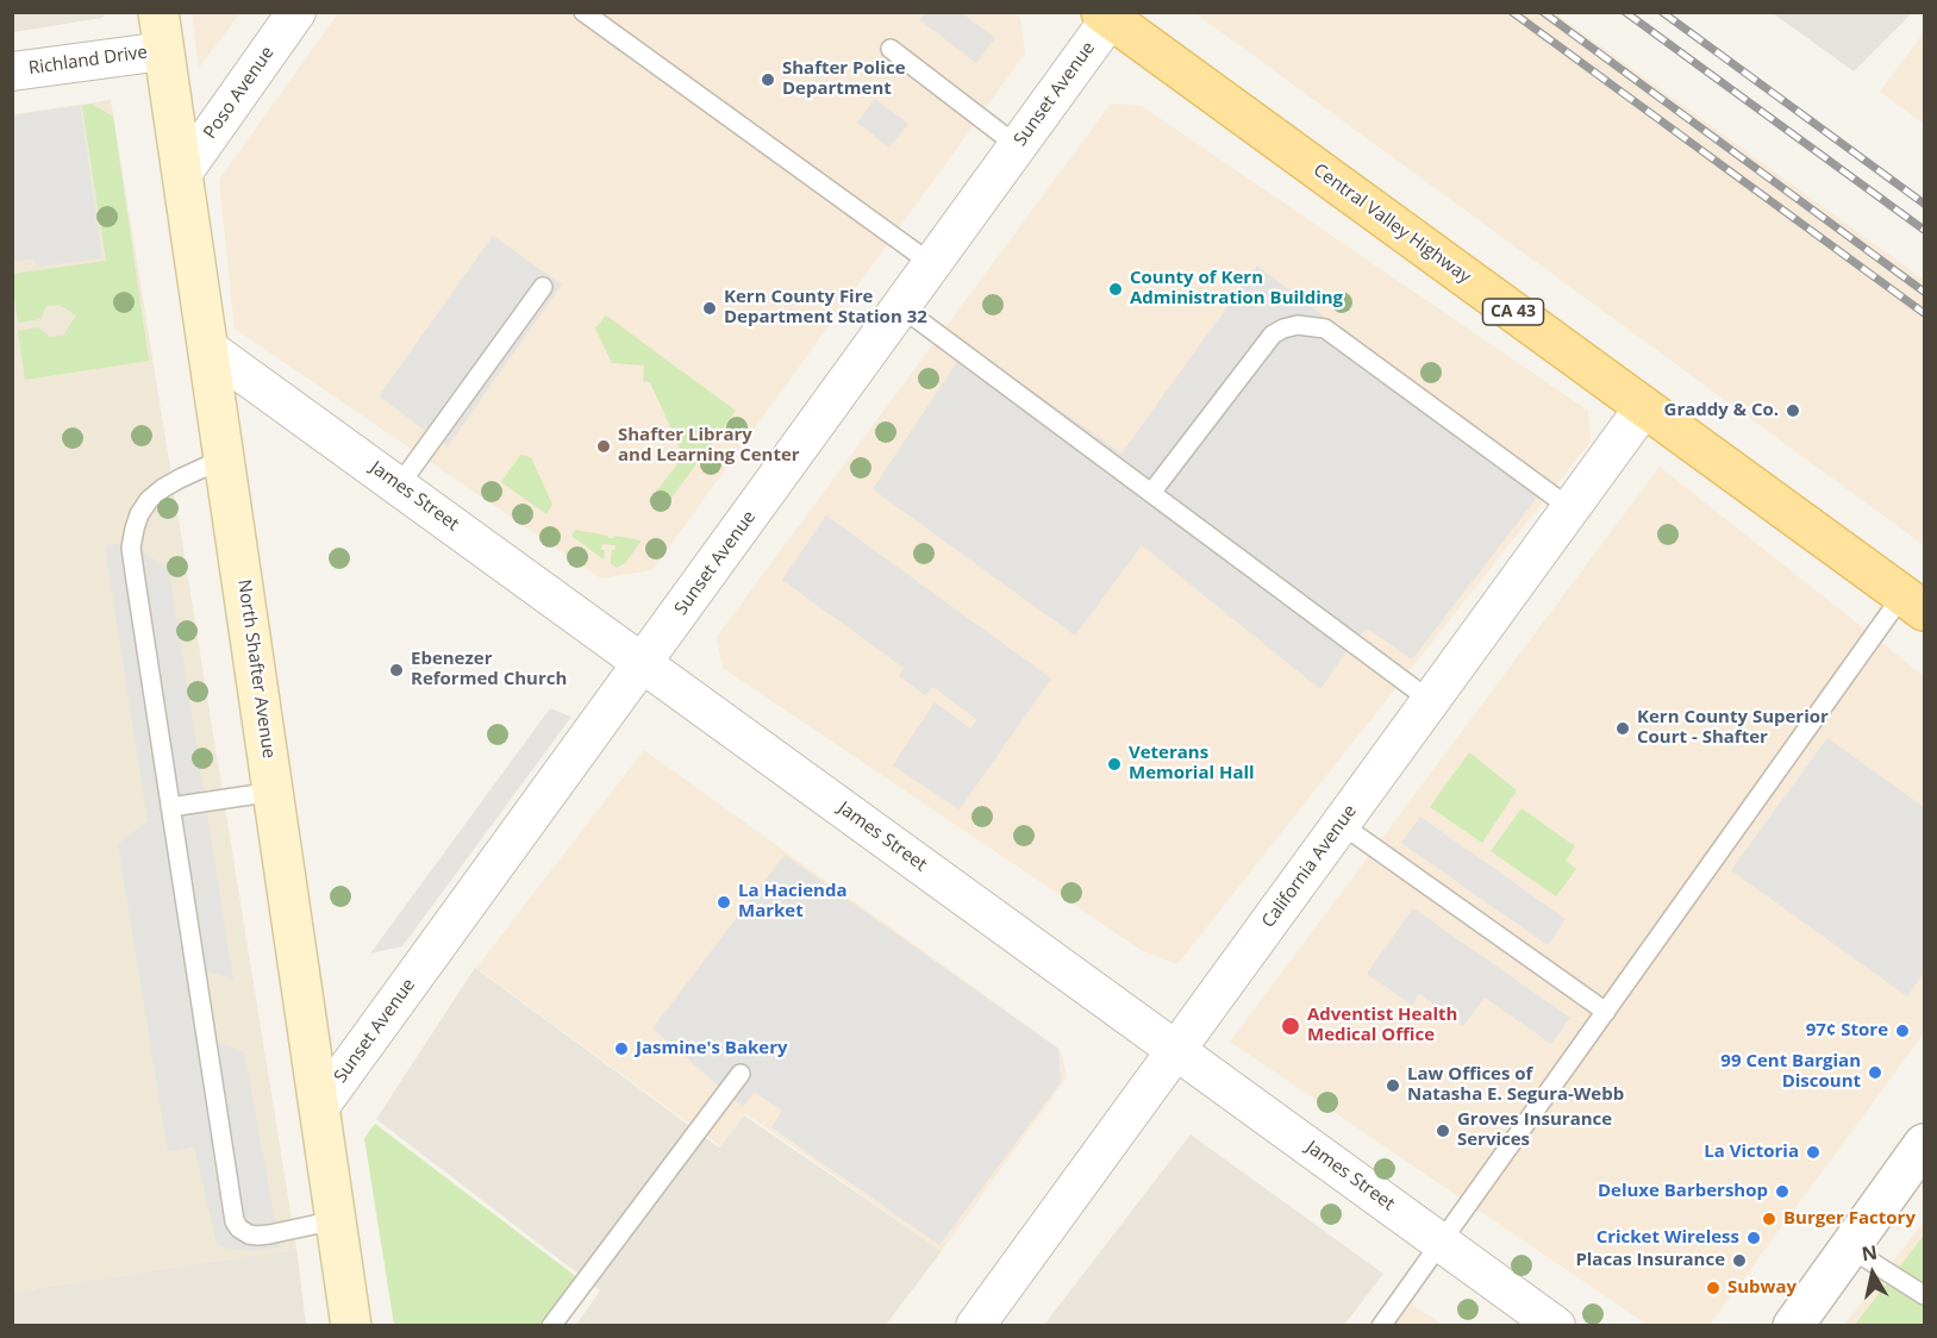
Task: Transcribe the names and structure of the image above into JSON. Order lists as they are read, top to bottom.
{
  "streets": {
    "main road": ["Central Valley Highway", "CA 43", "North Shafter Avenue"],
    "street": [
      "Richland Drive",
      "Poso Avenue",
      "Sunset Avenue",
      "James Street",
      "California Avenue"
    ]
  },
  "crossings": [
    ["Richland Drive", "North Shafter Avenue"],
    ["Poso Avenue", "North Shafter Avenue"],
    ["Sunset Avenue", "Central Valley Highway"],
    ["Sunset Avenue", "James Street"],
    ["Sunset Avenue", "North Shafter Avenue"],
    ["Central Valley Highway", "California Avenue"],
    ["James Street", "North Shafter Avenue"],
    ["James Street", "California Avenue"]
  ],
  "places": [
    "Shafter Police Department",
    "County of Kern Administration Building",
    "Kern County Fire Department Station 32",
    "Graddy & Co.",
    "Shafter Library and Learning Center",
    "Ebenezer Reformed Church",
    "Kern County Superior Court - Shafter",
    "Veterans Memorial Hall",
    "La Hacienda Market",
    "Adventist Health Medical Office",
    "97¢ Store",
    "Jasmine's Bakery",
    "99 Cent Bargian Discount",
    "Law Offices of Natasha E. Segura-Webb",
    "Groves Insurance Services",
    "La Victoria",
    "Deluxe Barbershop",
    "Burger Factory",
    "Cricket Wireless",
    "Placas Insurance",
    "Subway"
  ],
  "north": "top"
}
